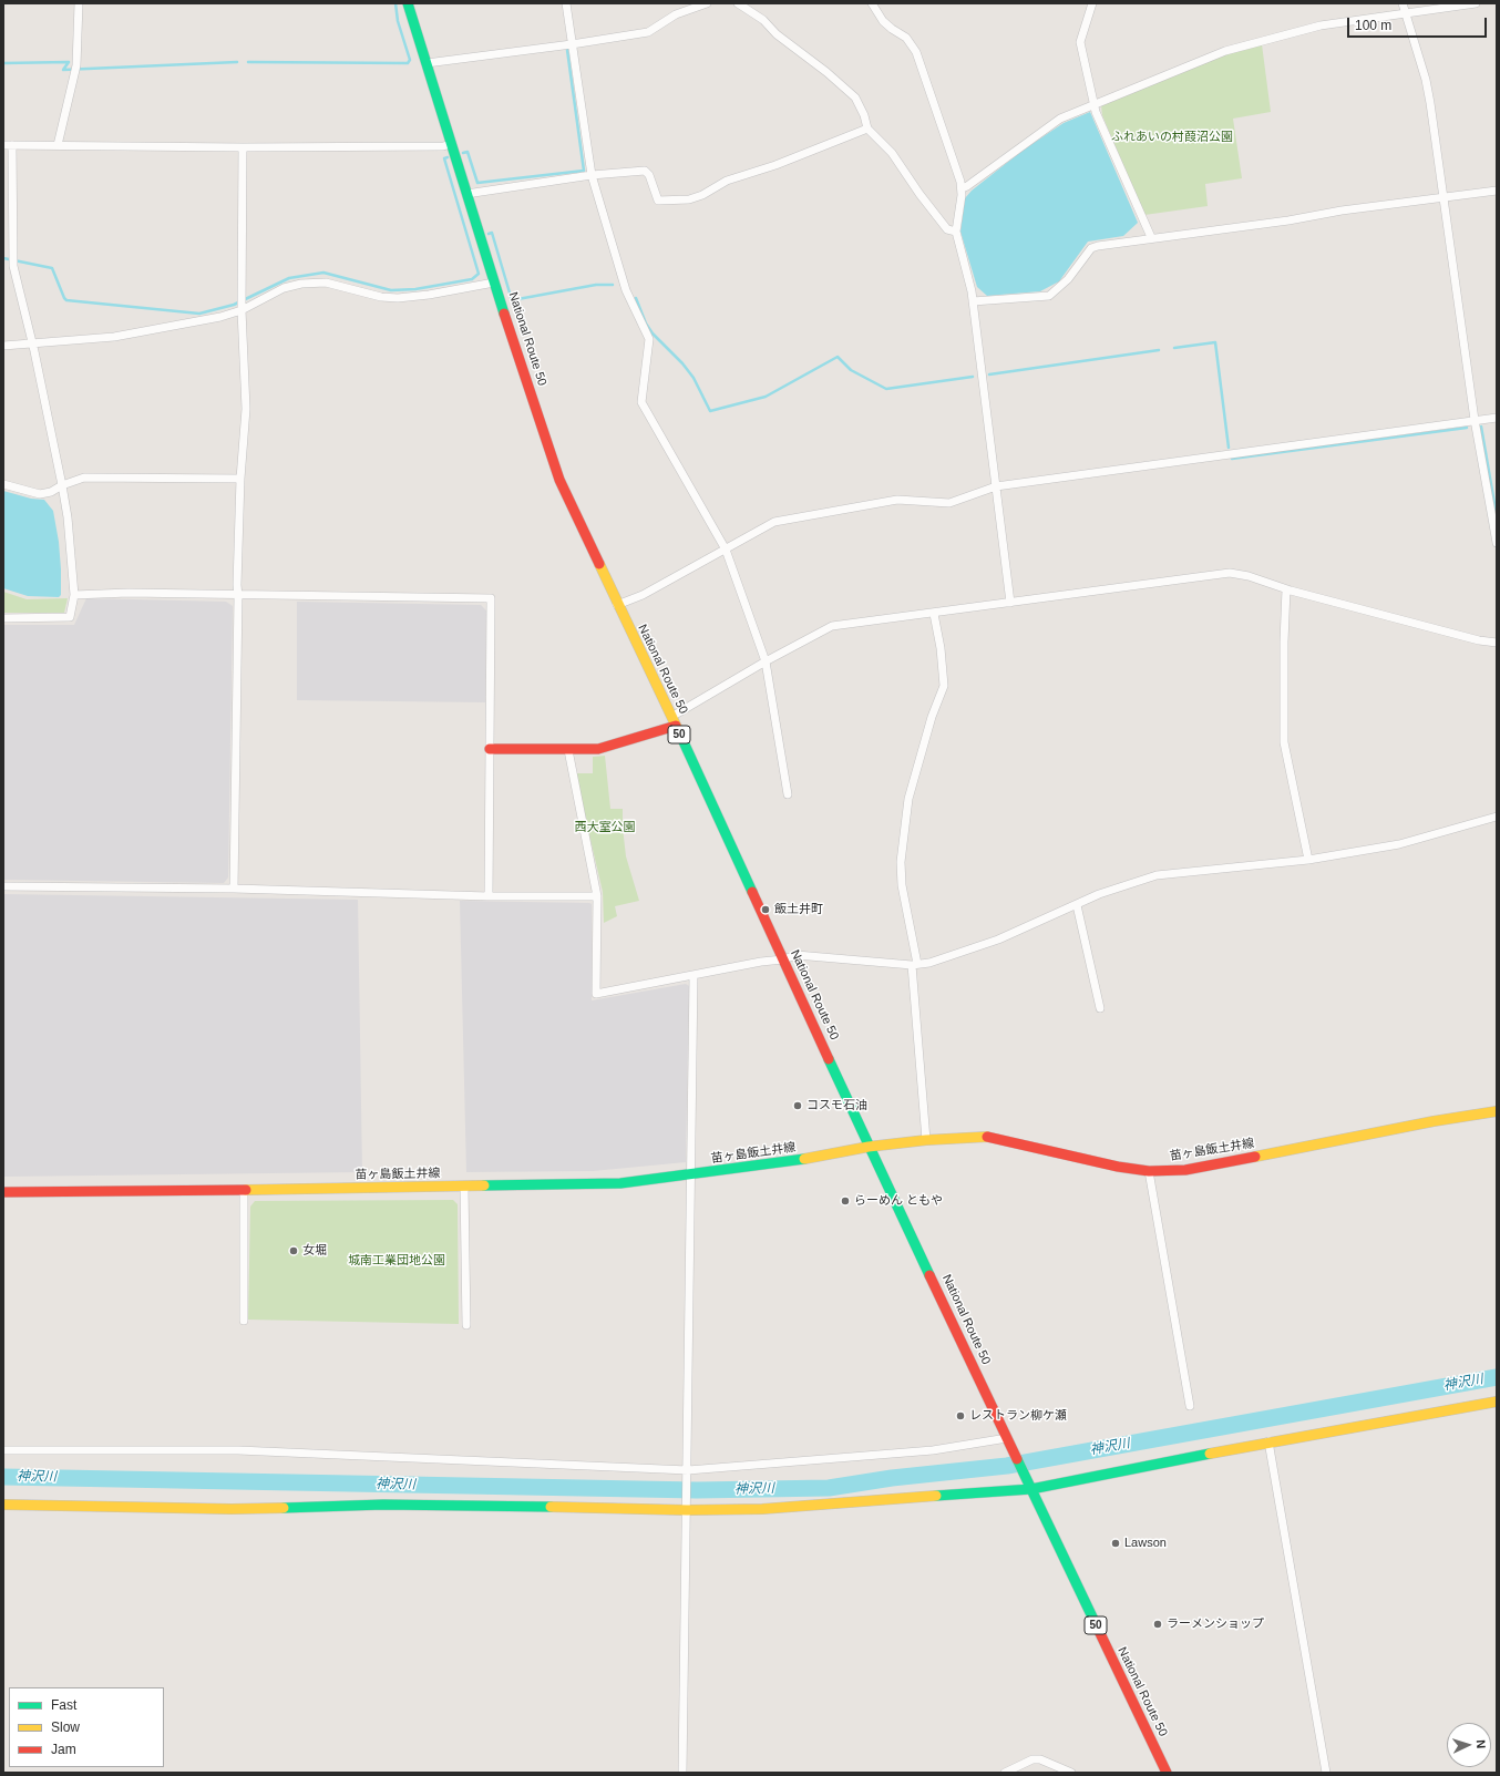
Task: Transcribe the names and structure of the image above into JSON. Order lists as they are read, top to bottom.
{
  "streets": {
    "main road": ["National Route 50", "50", "苗ヶ島飯土井線"]
  },
  "crossings": [
    ["National Route 50", "苗ヶ島飯土井線"]
  ],
  "water": ["神沢川"],
  "parks": ["ふれあいの村葭沼公園", "西大室公園", "城南工業団地公園"],
  "places": [
    "飯土井町",
    "コスモ石油",
    "らーめん ともや",
    "女堀",
    "レストラン柳ケ瀬",
    "Lawson",
    "ラーメンショップ"
  ],
  "legend": ["Fast", "Slow", "Jam"],
  "scale_bar": "100 m",
  "north": "right"
}
